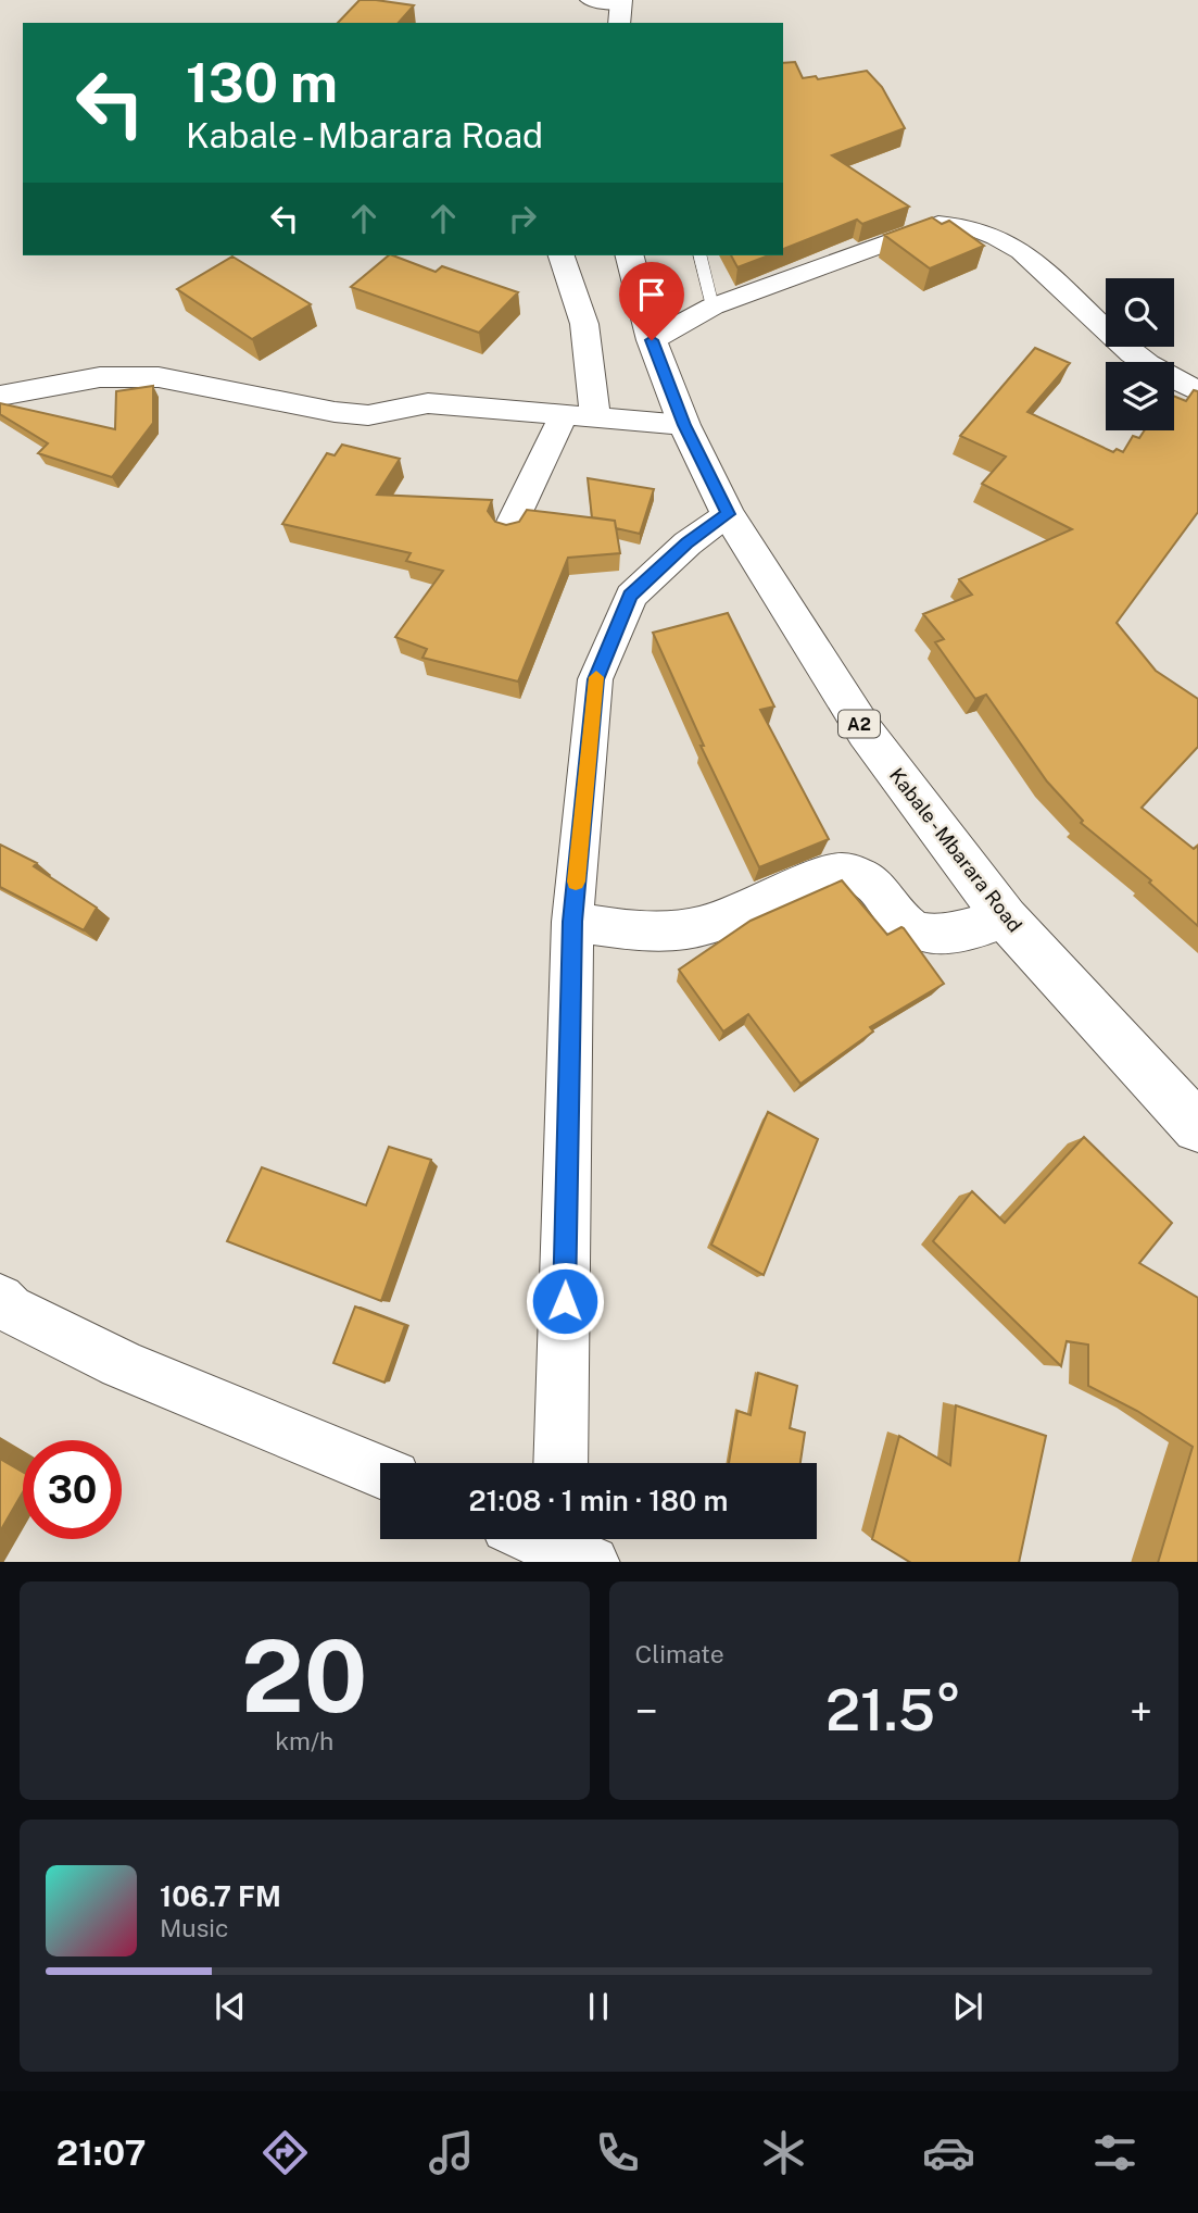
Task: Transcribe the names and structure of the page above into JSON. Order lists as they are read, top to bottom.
{
  "streets": {
    "main road": ["A2", "Kabale - Mbarara Road"]
  },
  "page": {
    "turn": ["130 m", "Kabale - Mbarara Road"],
    "limit": "30",
    "trip": "21:08 · 1 min · 180 m",
    "tile": [
      ["20", "km/h"],
      "Climate"
    ],
    "heat": ["−", "21.5°", "+"],
    "song": ["106.7 FM", "Music"],
    "tabs": "21:07"
  }
}
